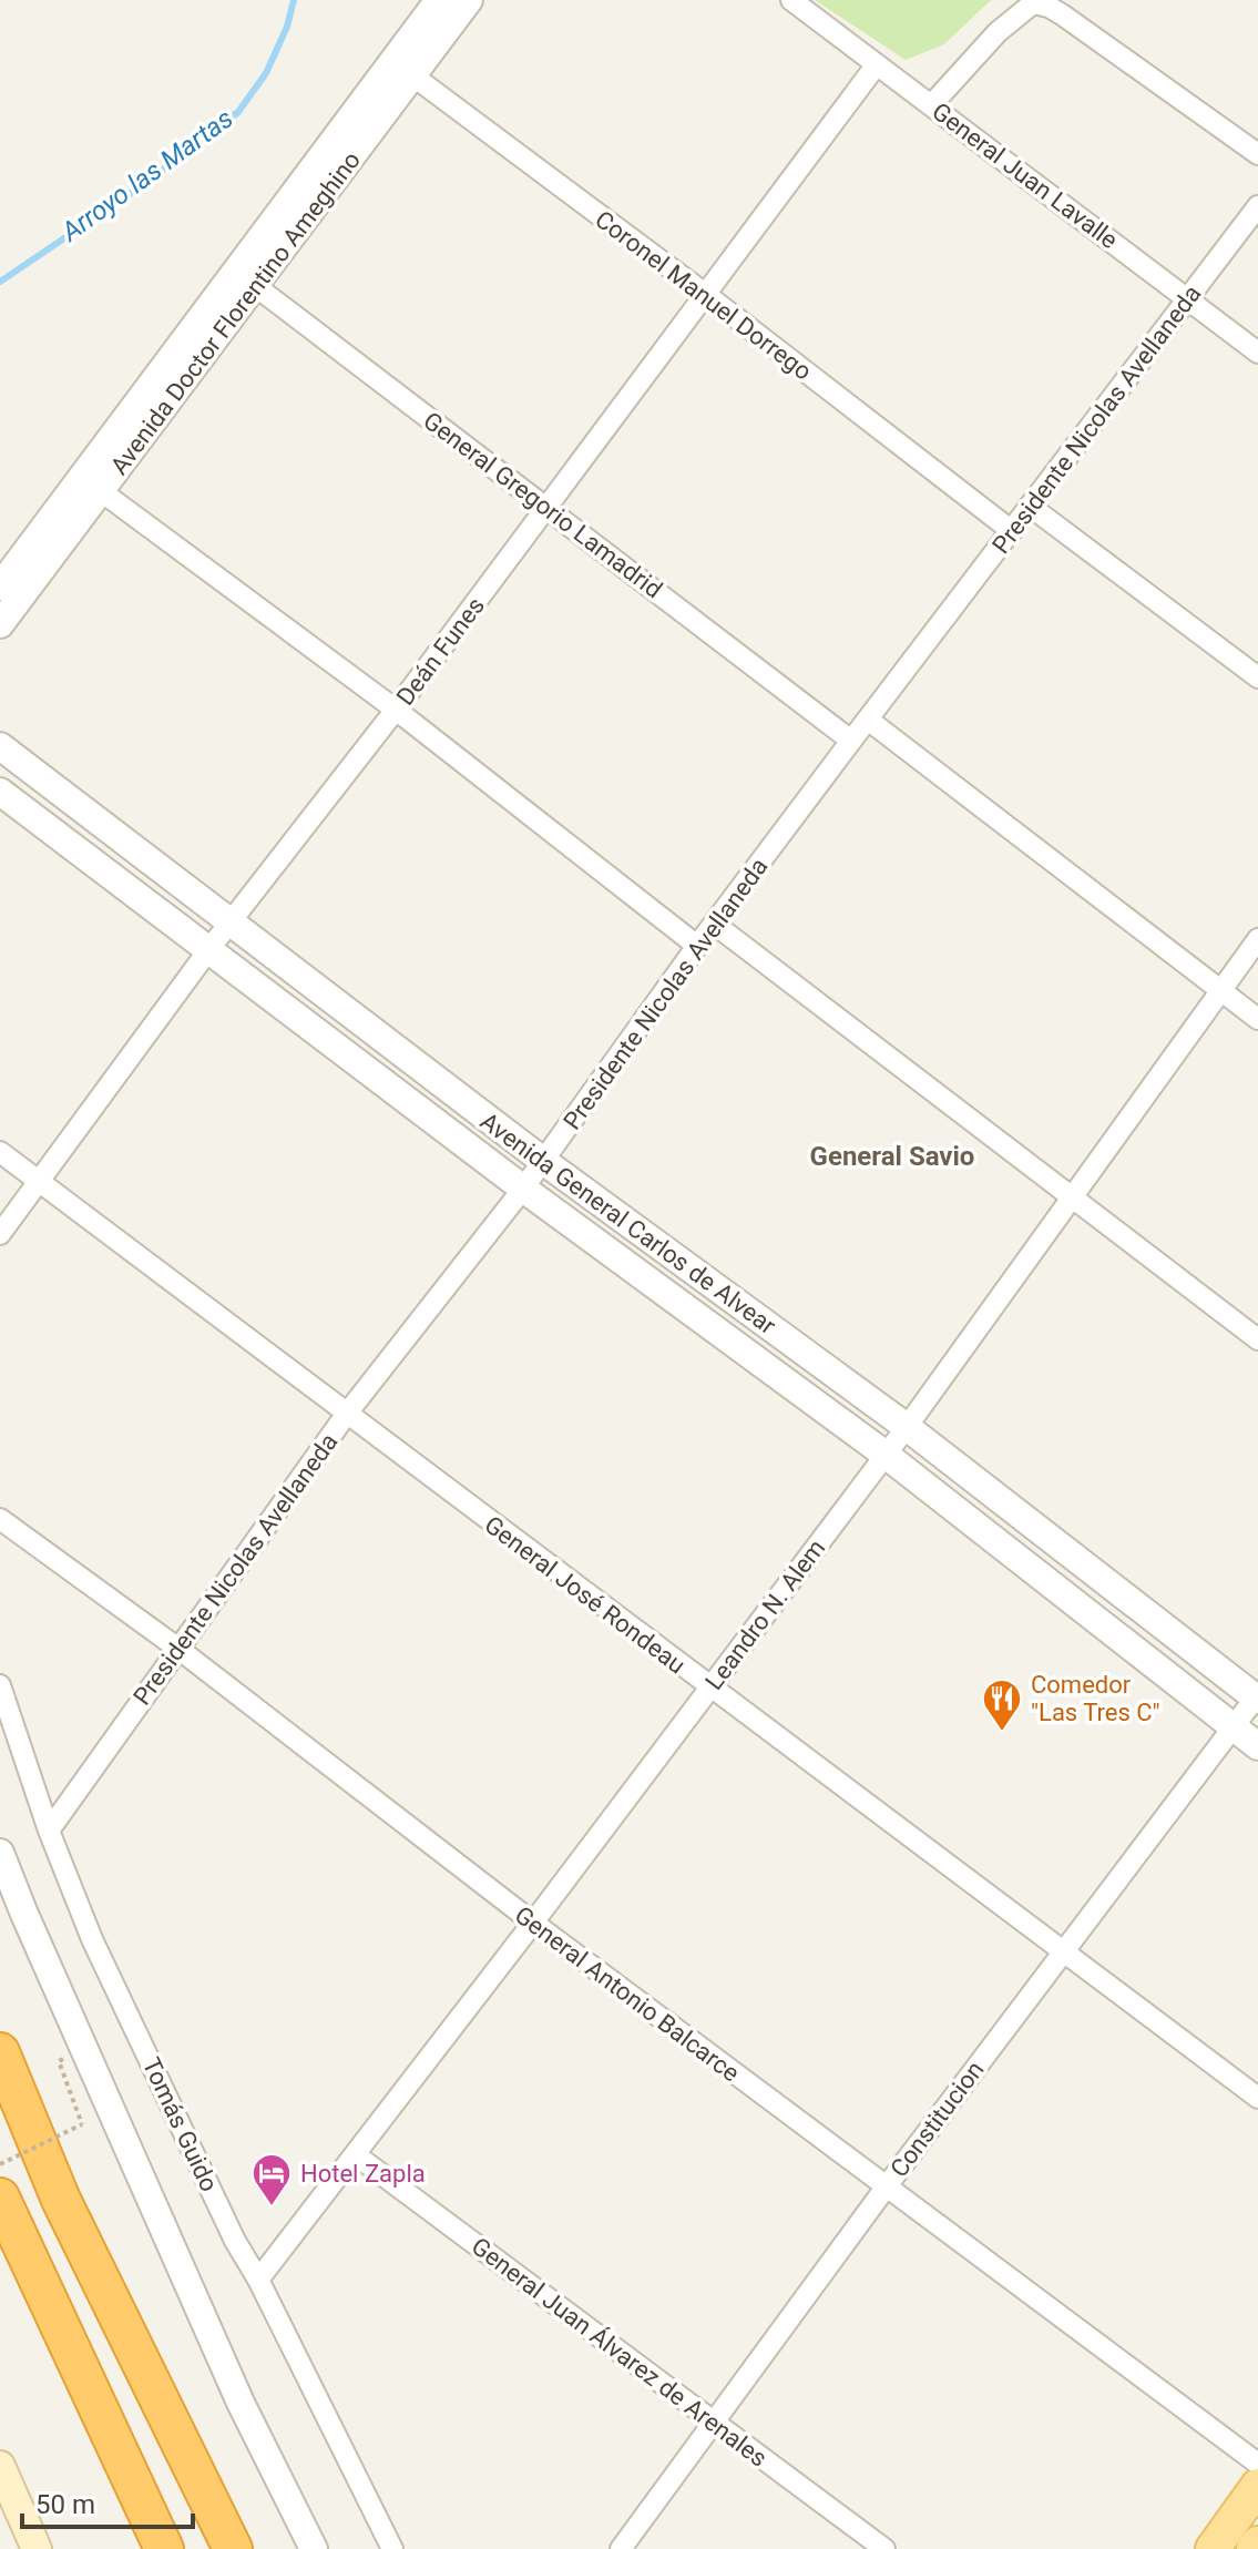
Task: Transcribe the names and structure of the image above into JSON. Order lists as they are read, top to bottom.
{
  "streets": {
    "street": [
      "General Juan Lavalle",
      "Coronel Manuel Dorrego",
      "Avenida Doctor Florentino Ameghino",
      "Presidente Nicolas Avellaneda",
      "General Gregorio Lamadrid",
      "Deán Funes",
      "Avenida General Carlos de Alvear",
      "General José Rondeau",
      "Leandro N. Alem",
      "General Antonio Balcarce",
      "Constitucion",
      "Tomás Guido",
      "General Juan Álvarez de Arenales"
    ]
  },
  "crossings": [
    ["General Juan Lavalle", "Presidente Nicolas Avellaneda"],
    ["General Juan Lavalle", "Deán Funes"],
    ["Coronel Manuel Dorrego", "Avenida Doctor Florentino Ameghino"],
    ["Coronel Manuel Dorrego", "Presidente Nicolas Avellaneda"],
    ["Coronel Manuel Dorrego", "Deán Funes"],
    ["Avenida Doctor Florentino Ameghino", "General Gregorio Lamadrid"],
    ["Presidente Nicolas Avellaneda", "General Gregorio Lamadrid"],
    ["Presidente Nicolas Avellaneda", "Avenida General Carlos de Alvear"],
    ["Presidente Nicolas Avellaneda", "General José Rondeau"],
    ["Presidente Nicolas Avellaneda", "General Antonio Balcarce"],
    ["Presidente Nicolas Avellaneda", "Tomás Guido"],
    ["General Gregorio Lamadrid", "Deán Funes"],
    ["Deán Funes", "Avenida General Carlos de Alvear"],
    ["Deán Funes", "General José Rondeau"],
    ["Avenida General Carlos de Alvear", "Leandro N. Alem"],
    ["Avenida General Carlos de Alvear", "Constitucion"],
    ["General José Rondeau", "Leandro N. Alem"],
    ["General José Rondeau", "Constitucion"],
    ["Leandro N. Alem", "General Antonio Balcarce"],
    ["Leandro N. Alem", "Tomás Guido"],
    ["Leandro N. Alem", "General Juan Álvarez de Arenales"],
    ["General Antonio Balcarce", "Constitucion"],
    ["Constitucion", "General Juan Álvarez de Arenales"]
  ],
  "districts": ["General Savio"],
  "water": ["Arroyo las Martas"],
  "places": {
    "restaurant": ["Comedor \"Las Tres C\""],
    "hotel": ["Hotel Zapla"]
  },
  "scale_bar": "50 m"
}
